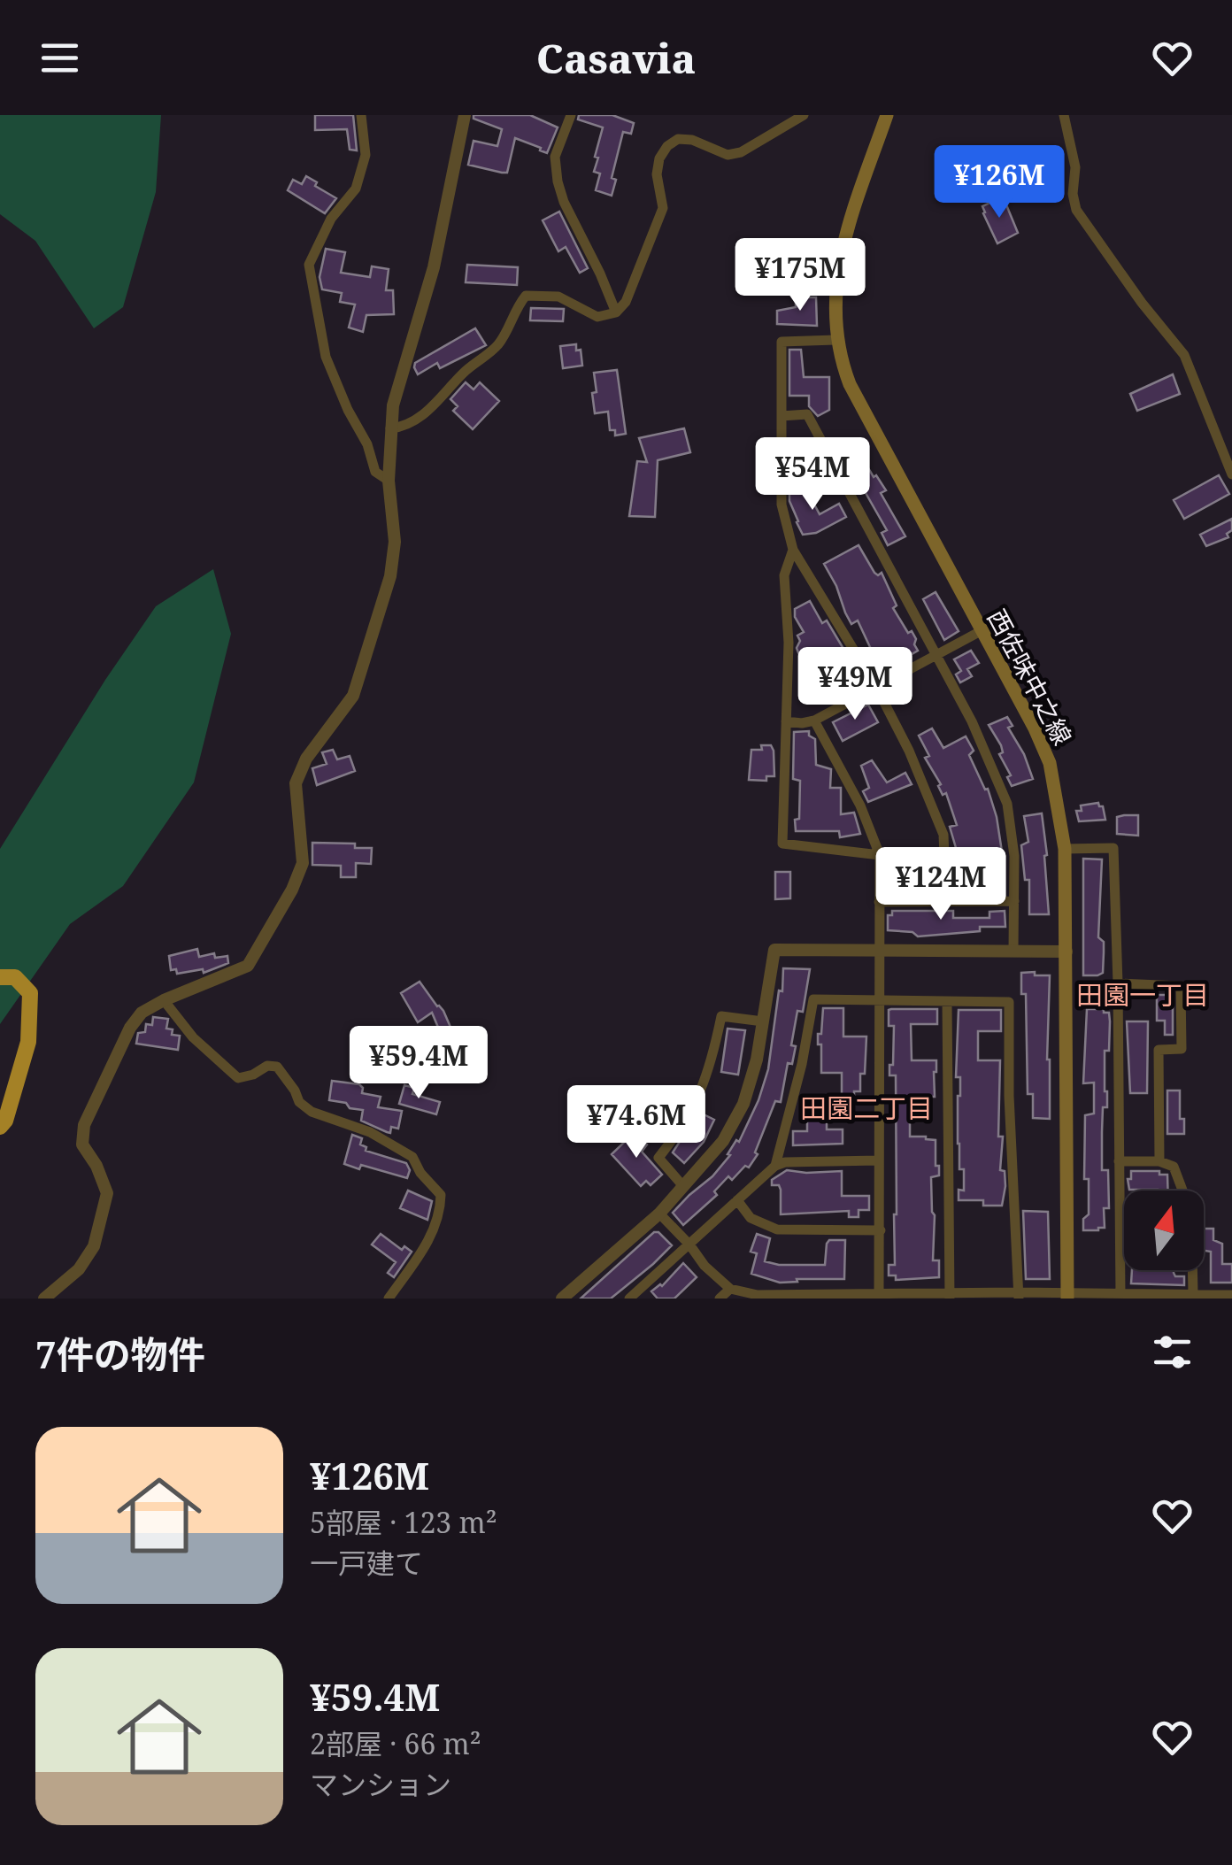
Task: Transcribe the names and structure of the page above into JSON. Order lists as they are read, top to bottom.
{
  "streets": {
    "main road": ["西佐味中之線"]
  },
  "districts": ["田園一丁目", "田園二丁目"],
  "north": "top",
  "page": {
    "header": "Casavia",
    "price": [
      "¥126M",
      "¥175M",
      "¥54M",
      "¥49M",
      "¥124M",
      "¥59.4M",
      "¥74.6M"
    ],
    "heading": "7件の物件",
    "list": [
      {
        "name": "¥126M",
        "note": "5部屋 · 123 m² · 一戸建て"
      },
      {
        "name": "¥59.4M",
        "note": "2部屋 · 66 m² · マンション"
      }
    ]
  }
}
